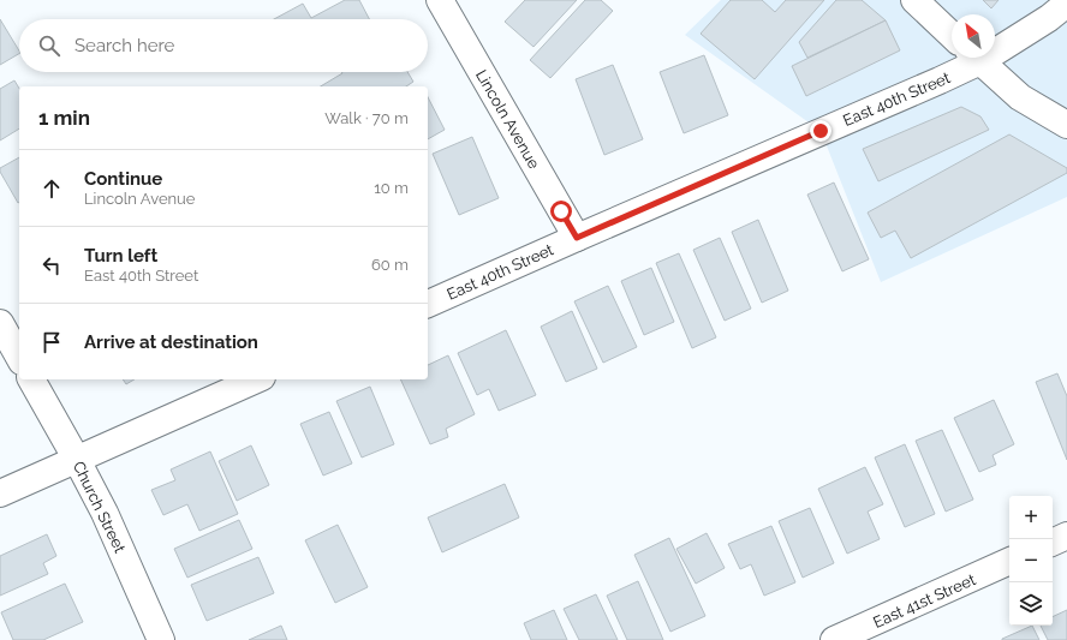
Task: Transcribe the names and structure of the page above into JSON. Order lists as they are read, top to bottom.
{
  "streets": {
    "street": [
      "East 40th Street",
      "Lincoln Avenue",
      "Church Street",
      "East 41st Street"
    ]
  },
  "crossings": [
    ["East 40th Street", "Lincoln Avenue"]
  ],
  "north": "top left",
  "page": {
    "search": "Search here",
    "heading": ["1 min", "Walk · 70 m"],
    "list": [
      ["Continue", "Lincoln Avenue", "10 m"],
      ["Turn left", "East 40th Street", "60 m"],
      "Arrive at destination"
    ],
    "map_buttons": ["+", "−"]
  }
}
